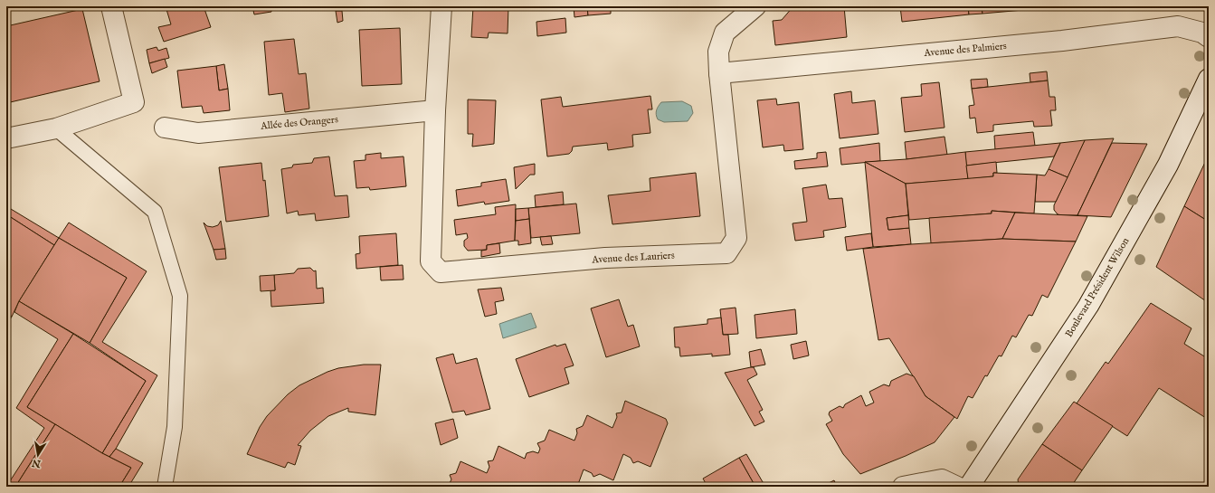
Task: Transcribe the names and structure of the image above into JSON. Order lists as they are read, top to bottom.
{
  "streets": {
    "street": [
      "Avenue des Palmiers",
      "Allée des Orangers",
      "Avenue des Lauriers",
      "Boulevard Président Wilson"
    ]
  },
  "crossings": [
    ["Avenue des Palmiers", "Avenue des Lauriers"],
    ["Allée des Orangers", "Avenue des Lauriers"]
  ],
  "north": "bottom"
}
